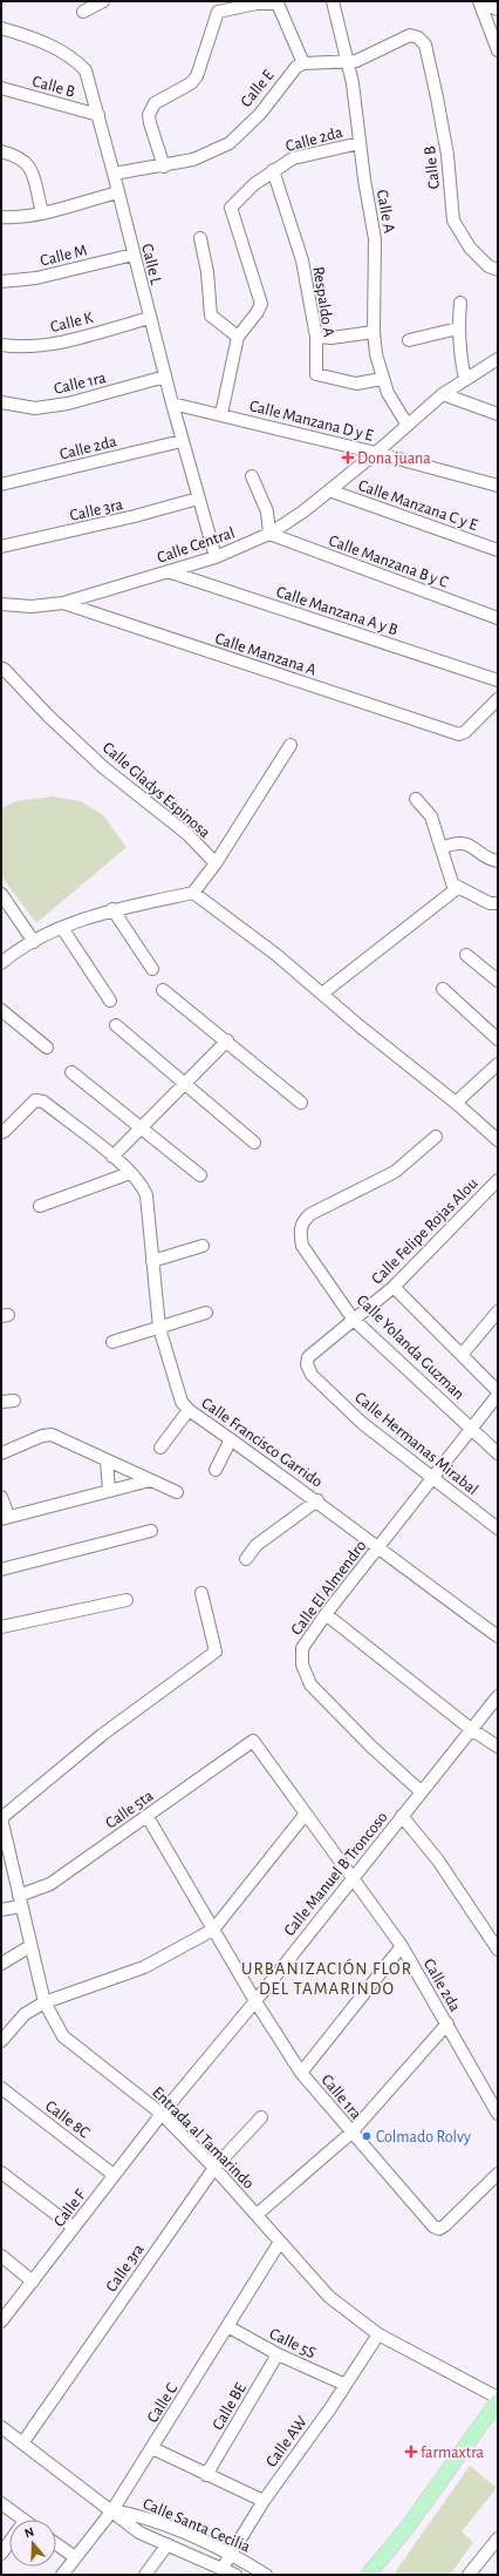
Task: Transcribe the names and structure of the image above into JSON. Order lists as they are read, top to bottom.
{
  "streets": {
    "street": [
      "Calle B",
      "Calle E",
      "Calle 2da",
      "Calle A",
      "Calle M",
      "Calle L",
      "Respaldo A",
      "Calle K",
      "Calle 1ra",
      "Calle Manzana D y E",
      "Calle Manzana C y E",
      "Calle 3ra",
      "Calle Central",
      "Calle Manzana B y C",
      "Calle Manzana A y B",
      "Calle Manzana A",
      "Calle Gladys Espinosa",
      "Calle Felipe Rojas Alou",
      "Calle Yolanda Guzman",
      "Calle Francisco Garrido",
      "Calle Hermanas Mirabal",
      "Calle El Almendro",
      "Calle 5ta",
      "Calle Manuel B Troncoso",
      "Calle 8C",
      "Entrada al Tamarindo",
      "Calle F",
      "Calle 5S",
      "Calle C",
      "Calle BE",
      "Calle AW",
      "Calle Santa Cecilia"
    ]
  },
  "crossings": [
    ["Calle B", "Calle A"],
    ["Calle B", "Calle L"],
    ["Calle E", "Calle L"],
    ["Calle 2da", "Calle A"],
    ["Calle 2da", "Calle L"],
    ["Calle 2da", "Respaldo A"],
    ["Calle 2da", "Calle 5ta"],
    ["Calle 2da", "Calle Manuel B Troncoso"],
    ["Calle A", "Respaldo A"],
    ["Calle A", "Calle Central"],
    ["Calle M", "Calle L"],
    ["Calle L", "Calle K"],
    ["Calle L", "Calle 1ra"],
    ["Calle L", "Calle Manzana D y E"],
    ["Calle L", "Calle 3ra"],
    ["Calle L", "Calle Central"],
    ["Calle 1ra", "Calle 5ta"],
    ["Calle 1ra", "Calle Manuel B Troncoso"],
    ["Calle Manzana D y E", "Calle Central"],
    ["Calle Manzana C y E", "Calle Central"],
    ["Calle 3ra", "Entrada al Tamarindo"],
    ["Calle 3ra", "Calle Santa Cecilia"],
    ["Calle Central", "Calle Manzana B y C"],
    ["Calle Central", "Calle Manzana A y B"],
    ["Calle Central", "Calle Manzana A"],
    ["Calle Felipe Rojas Alou", "Calle Yolanda Guzman"],
    ["Calle Felipe Rojas Alou", "Calle Hermanas Mirabal"],
    ["Calle Yolanda Guzman", "Calle El Almendro"],
    ["Calle Francisco Garrido", "Calle El Almendro"],
    ["Calle Hermanas Mirabal", "Calle El Almendro"],
    ["Calle El Almendro", "Calle Manuel B Troncoso"],
    ["Calle 5ta", "Entrada al Tamarindo"],
    ["Calle Manuel B Troncoso", "Entrada al Tamarindo"],
    ["Calle Manuel B Troncoso", "Calle F"],
    ["Calle 8C", "Calle F"],
    ["Entrada al Tamarindo", "Calle F"],
    ["Entrada al Tamarindo", "Calle C"],
    ["Entrada al Tamarindo", "Calle AW"],
    ["Calle 5S", "Calle C"],
    ["Calle 5S", "Calle BE"],
    ["Calle 5S", "Calle AW"],
    ["Calle C", "Calle Santa Cecilia"],
    ["Calle AW", "Calle Santa Cecilia"]
  ],
  "districts": ["URBANIZACIÓN FLOR DEL TAMARINDO"],
  "places": {
    "health": ["Dona juana", "farmaxtra"],
    "other": ["Colmado Rolvy"]
  },
  "north": "top"
}
